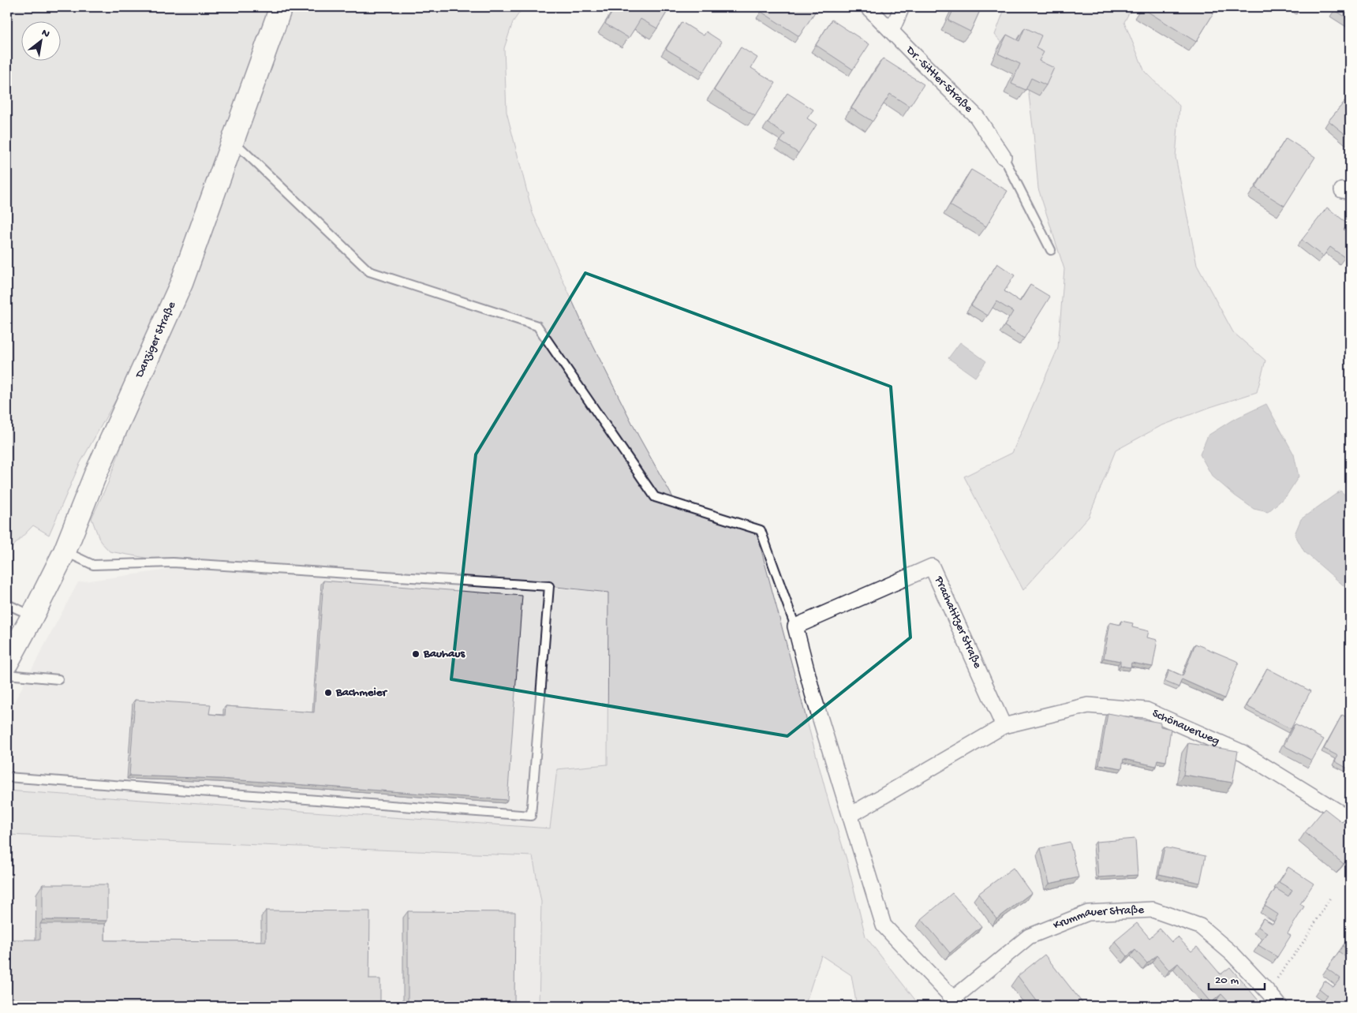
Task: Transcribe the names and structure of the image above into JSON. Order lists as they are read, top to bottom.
{
  "streets": {
    "street": [
      "Dr.-Sittler-Straße",
      "Danziger Straße",
      "Prachatitzer Straße",
      "Schönauerweg",
      "Krummauer Straße"
    ]
  },
  "crossings": [
    ["Prachatitzer Straße", "Schönauerweg"]
  ],
  "places": ["Bauhaus", "Bachmeier"],
  "scale_bar": "20 m",
  "north": "top right"
}
